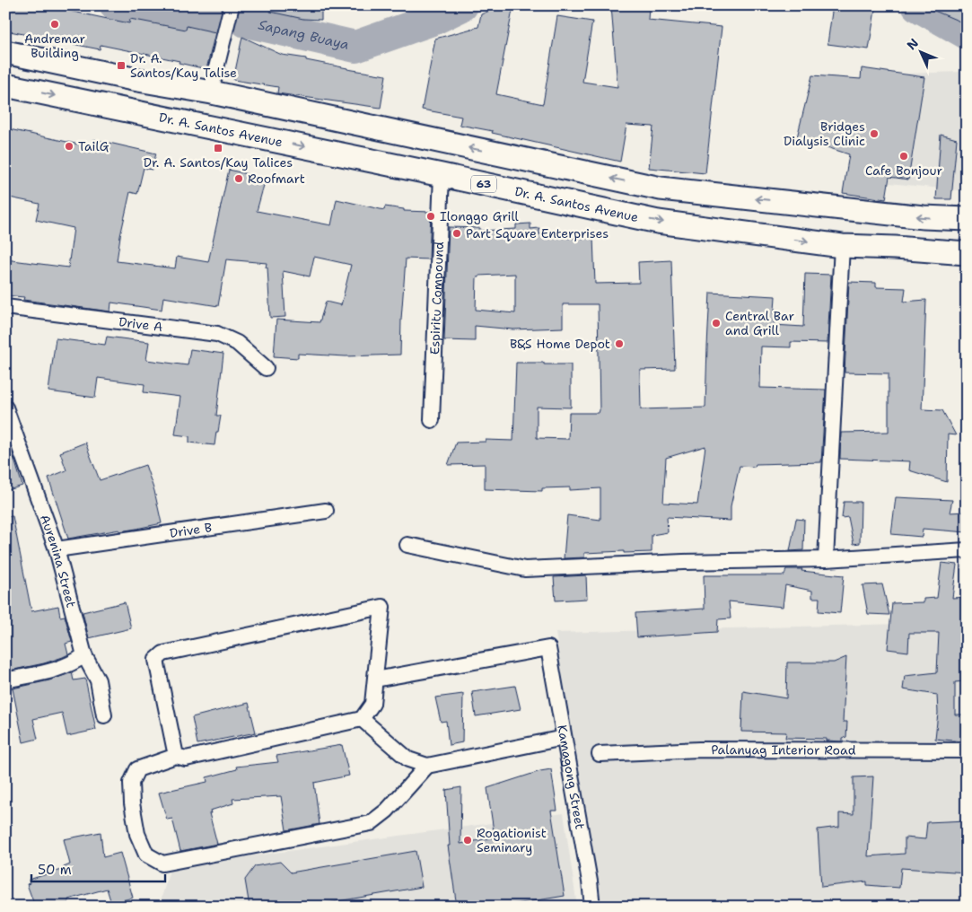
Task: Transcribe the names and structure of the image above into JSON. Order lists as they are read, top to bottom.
{
  "streets": {
    "main road": ["Dr. A. Santos Avenue", "63"],
    "street": [
      "Espiritu Compound",
      "Drive A",
      "Drive B",
      "Aurenina Street",
      "Palanyag Interior Road",
      "Kamagong Street"
    ]
  },
  "crossings": [
    ["Dr. A. Santos Avenue", "Espiritu Compound"],
    ["Drive B", "Aurenina Street"]
  ],
  "water": ["Sapang Buaya"],
  "places": {
    "other": [
      "Andremar Building",
      "Bridges Dialysis Clinic",
      "TailG",
      "Cafe Bonjour",
      "Roofmart",
      "Ilonggo Grill",
      "Part Square Enterprises",
      "Central Bar and Grill",
      "B&S Home Depot",
      "Rogationist Seminary"
    ],
    "transit": ["Dr. A. Santos/Kay Talise", "Dr. A. Santos/Kay Talices"]
  },
  "scale_bar": "50 m",
  "north": "top left"
}
